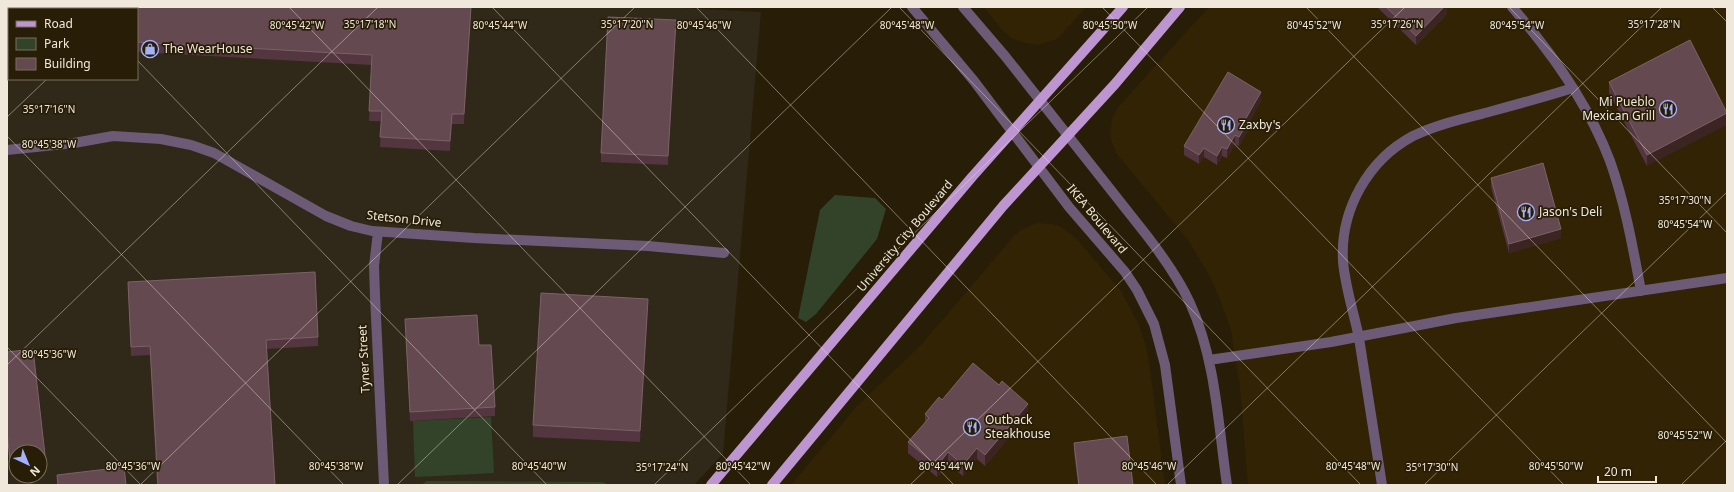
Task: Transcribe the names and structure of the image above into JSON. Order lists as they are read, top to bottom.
{
  "streets": {
    "main road": ["University City Boulevard"],
    "street": ["Stetson Drive", "IKEA Boulevard", "Tyner Street"]
  },
  "crossings": [
    ["Stetson Drive", "Tyner Street"],
    ["IKEA Boulevard", "University City Boulevard"]
  ],
  "places": {
    "shop": ["The WearHouse"],
    "restaurant": [
      "Mi Pueblo Mexican Grill",
      "Zaxby's",
      "Jason's Deli",
      "Outback Steakhouse"
    ]
  },
  "legend": ["Road", "Park", "Building"],
  "scale_bar": "20 m",
  "north": "bottom right",
  "coordinates": [
    "35°17'18\"N",
    "35°17'20\"N",
    "35°17'26\"N",
    "35°17'28\"N",
    "80°45'42\"W",
    "80°45'44\"W",
    "80°45'46\"W",
    "80°45'48\"W",
    "80°45'50\"W",
    "80°45'52\"W",
    "80°45'54\"W",
    "35°17'16\"N",
    "80°45'38\"W",
    "35°17'30\"N",
    "80°45'36\"W",
    "80°45'40\"W",
    "35°17'24\"N"
  ]
}
